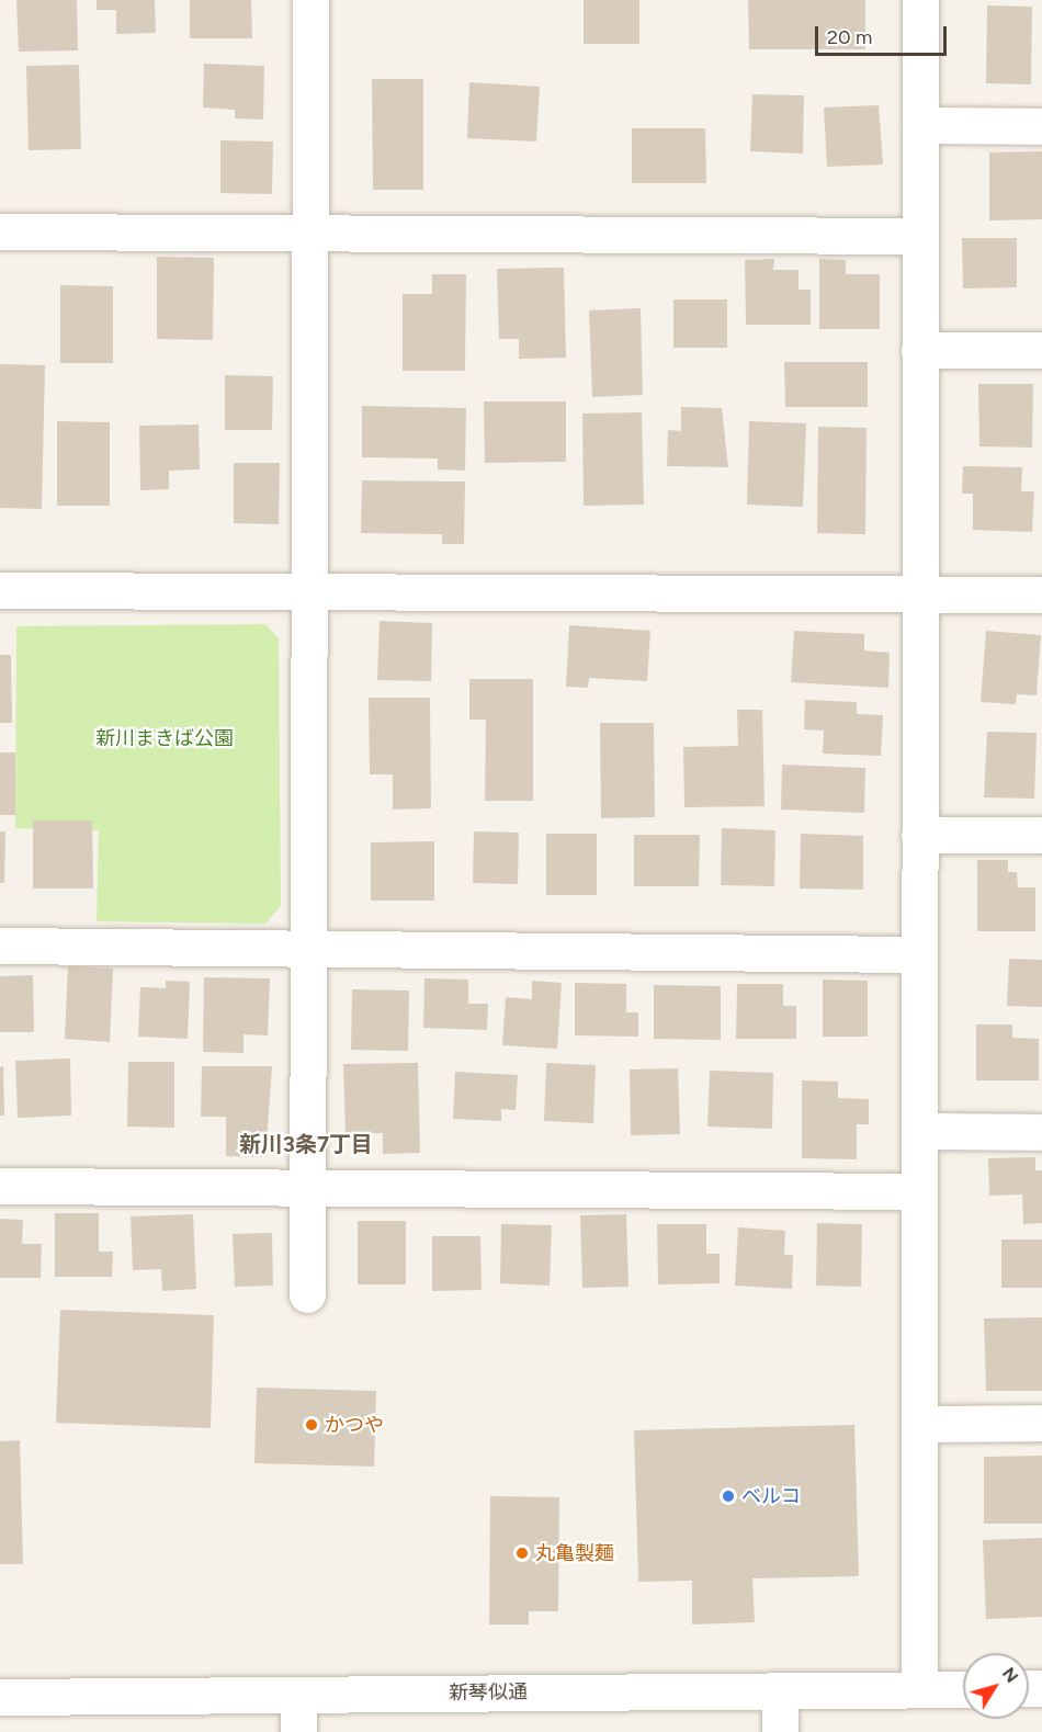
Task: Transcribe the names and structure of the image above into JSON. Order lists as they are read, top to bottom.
{
  "streets": {
    "street": ["新琴似通"]
  },
  "districts": ["新川3条7丁目"],
  "parks": ["新川まきば公園"],
  "places": ["かつや", "ベルコ", "丸亀製麺"],
  "scale_bar": "20 m",
  "north": "top right"
}
